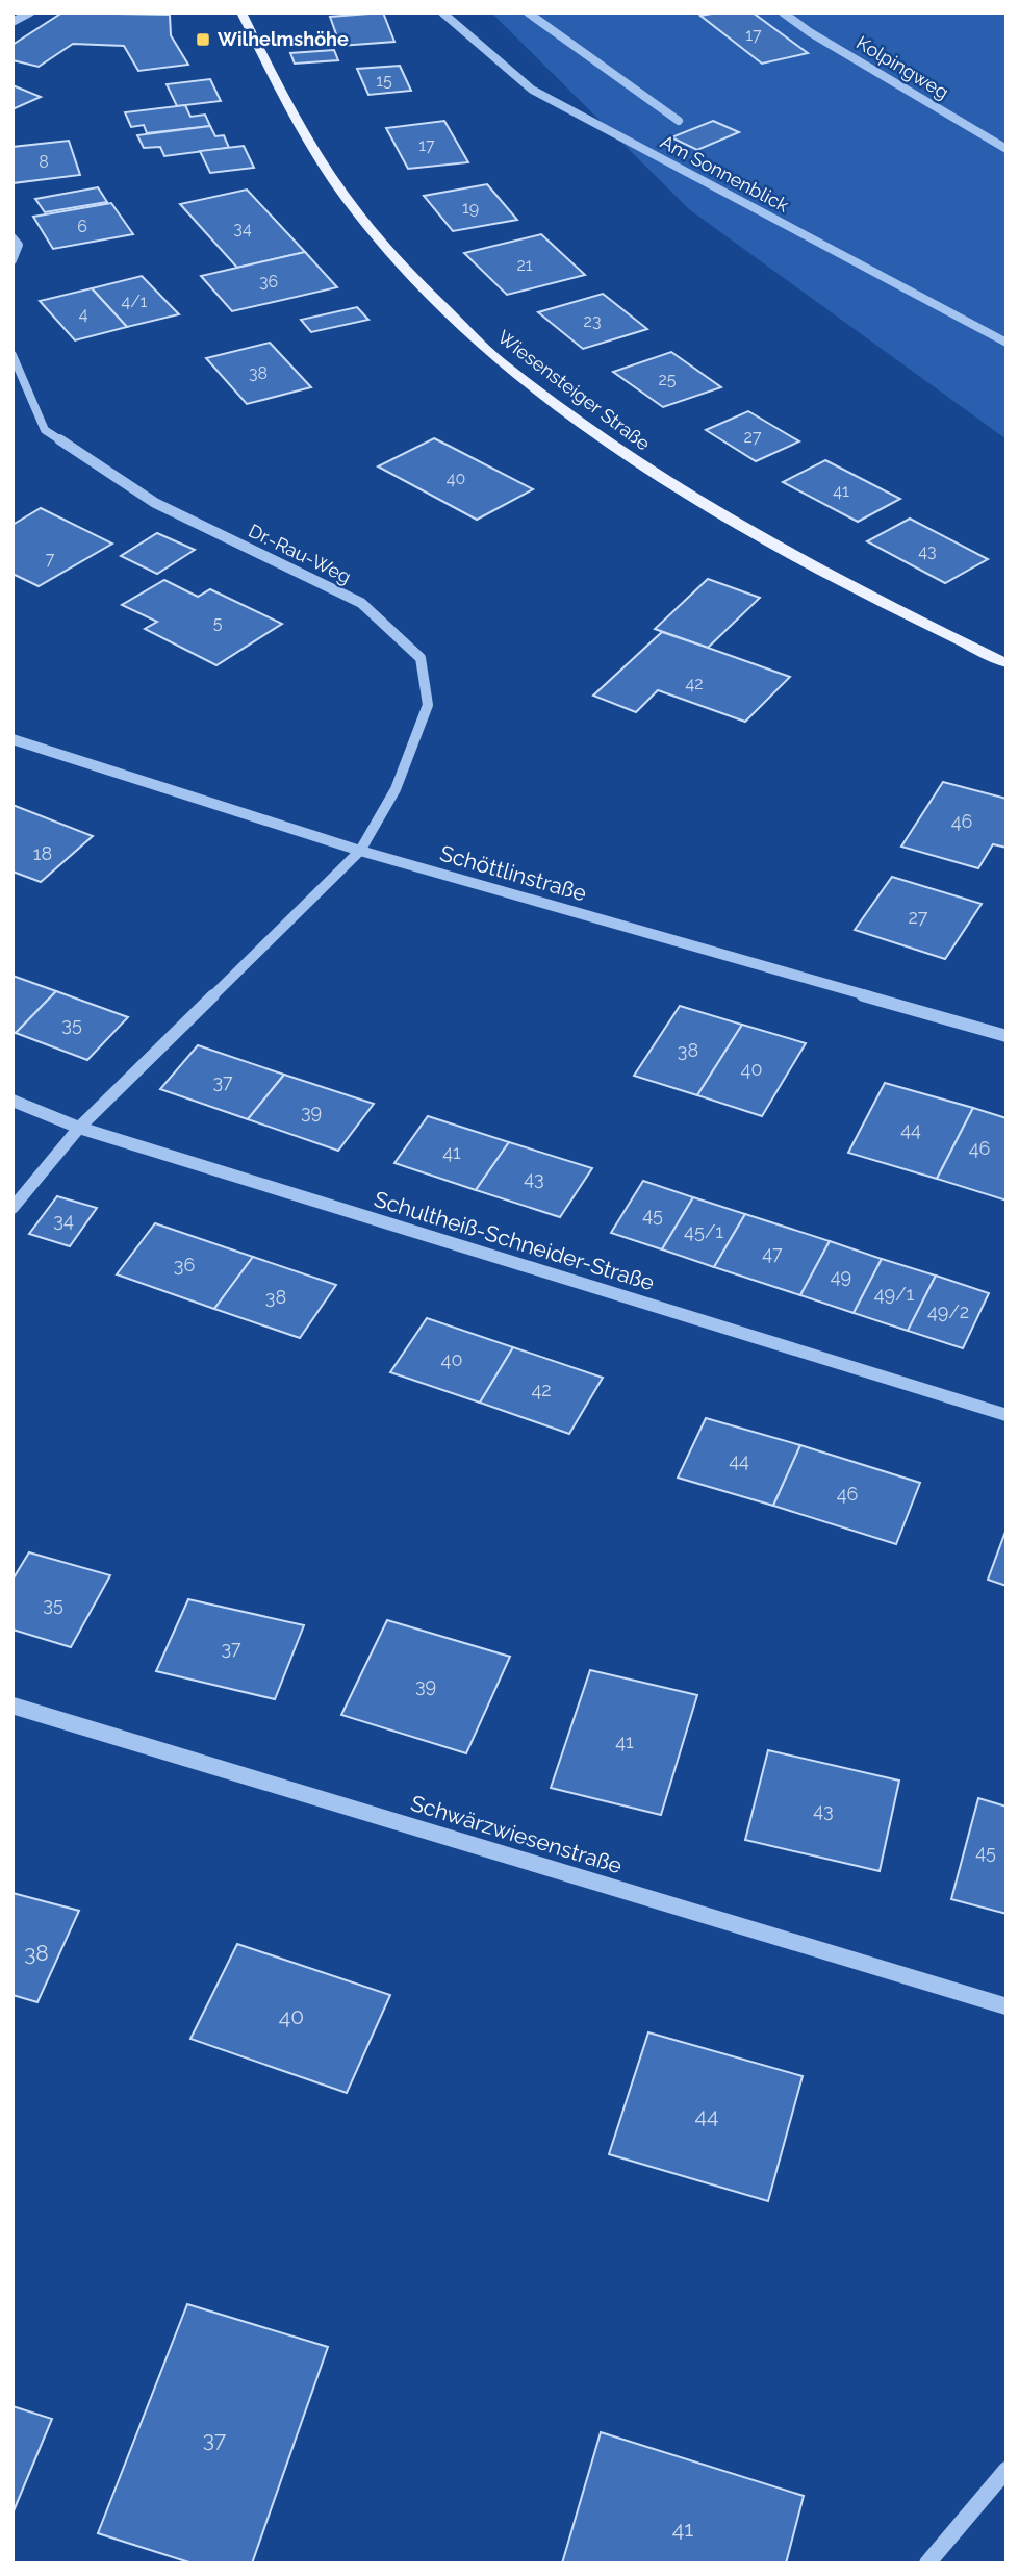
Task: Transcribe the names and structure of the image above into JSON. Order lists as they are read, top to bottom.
{
  "streets": {
    "main road": ["Wiesensteiger Straße"],
    "street": [
      "Kolpingweg",
      "Am Sonnenblick",
      "Dr.-Rau-Weg",
      "Schöttlinstraße",
      "Schultheiß-Schneider-Straße",
      "Schwärzwiesenstraße"
    ]
  },
  "crossings": [
    ["Dr.-Rau-Weg", "Schöttlinstraße"],
    ["Dr.-Rau-Weg", "Schultheiß-Schneider-Straße"]
  ],
  "places": {
    "transit": ["Wilhelmshöhe"]
  },
  "house_numbers": [
    "17",
    "15",
    "17",
    "8",
    "19",
    "6",
    "34",
    "21",
    "36",
    "4/1",
    "4",
    "23",
    "38",
    "25",
    "27",
    "40",
    "41",
    "43",
    "7",
    "5",
    "42",
    "46",
    "18",
    "27",
    "35",
    "38",
    "40",
    "37",
    "39",
    "44",
    "46",
    "41",
    "43",
    "45",
    "34",
    "45/1",
    "47",
    "36",
    "49",
    "49/1",
    "38",
    "49/2",
    "40",
    "42",
    "44",
    "46",
    "35",
    "37",
    "39",
    "41",
    "43",
    "45",
    "38",
    "40",
    "44",
    "37",
    "41"
  ]
}
